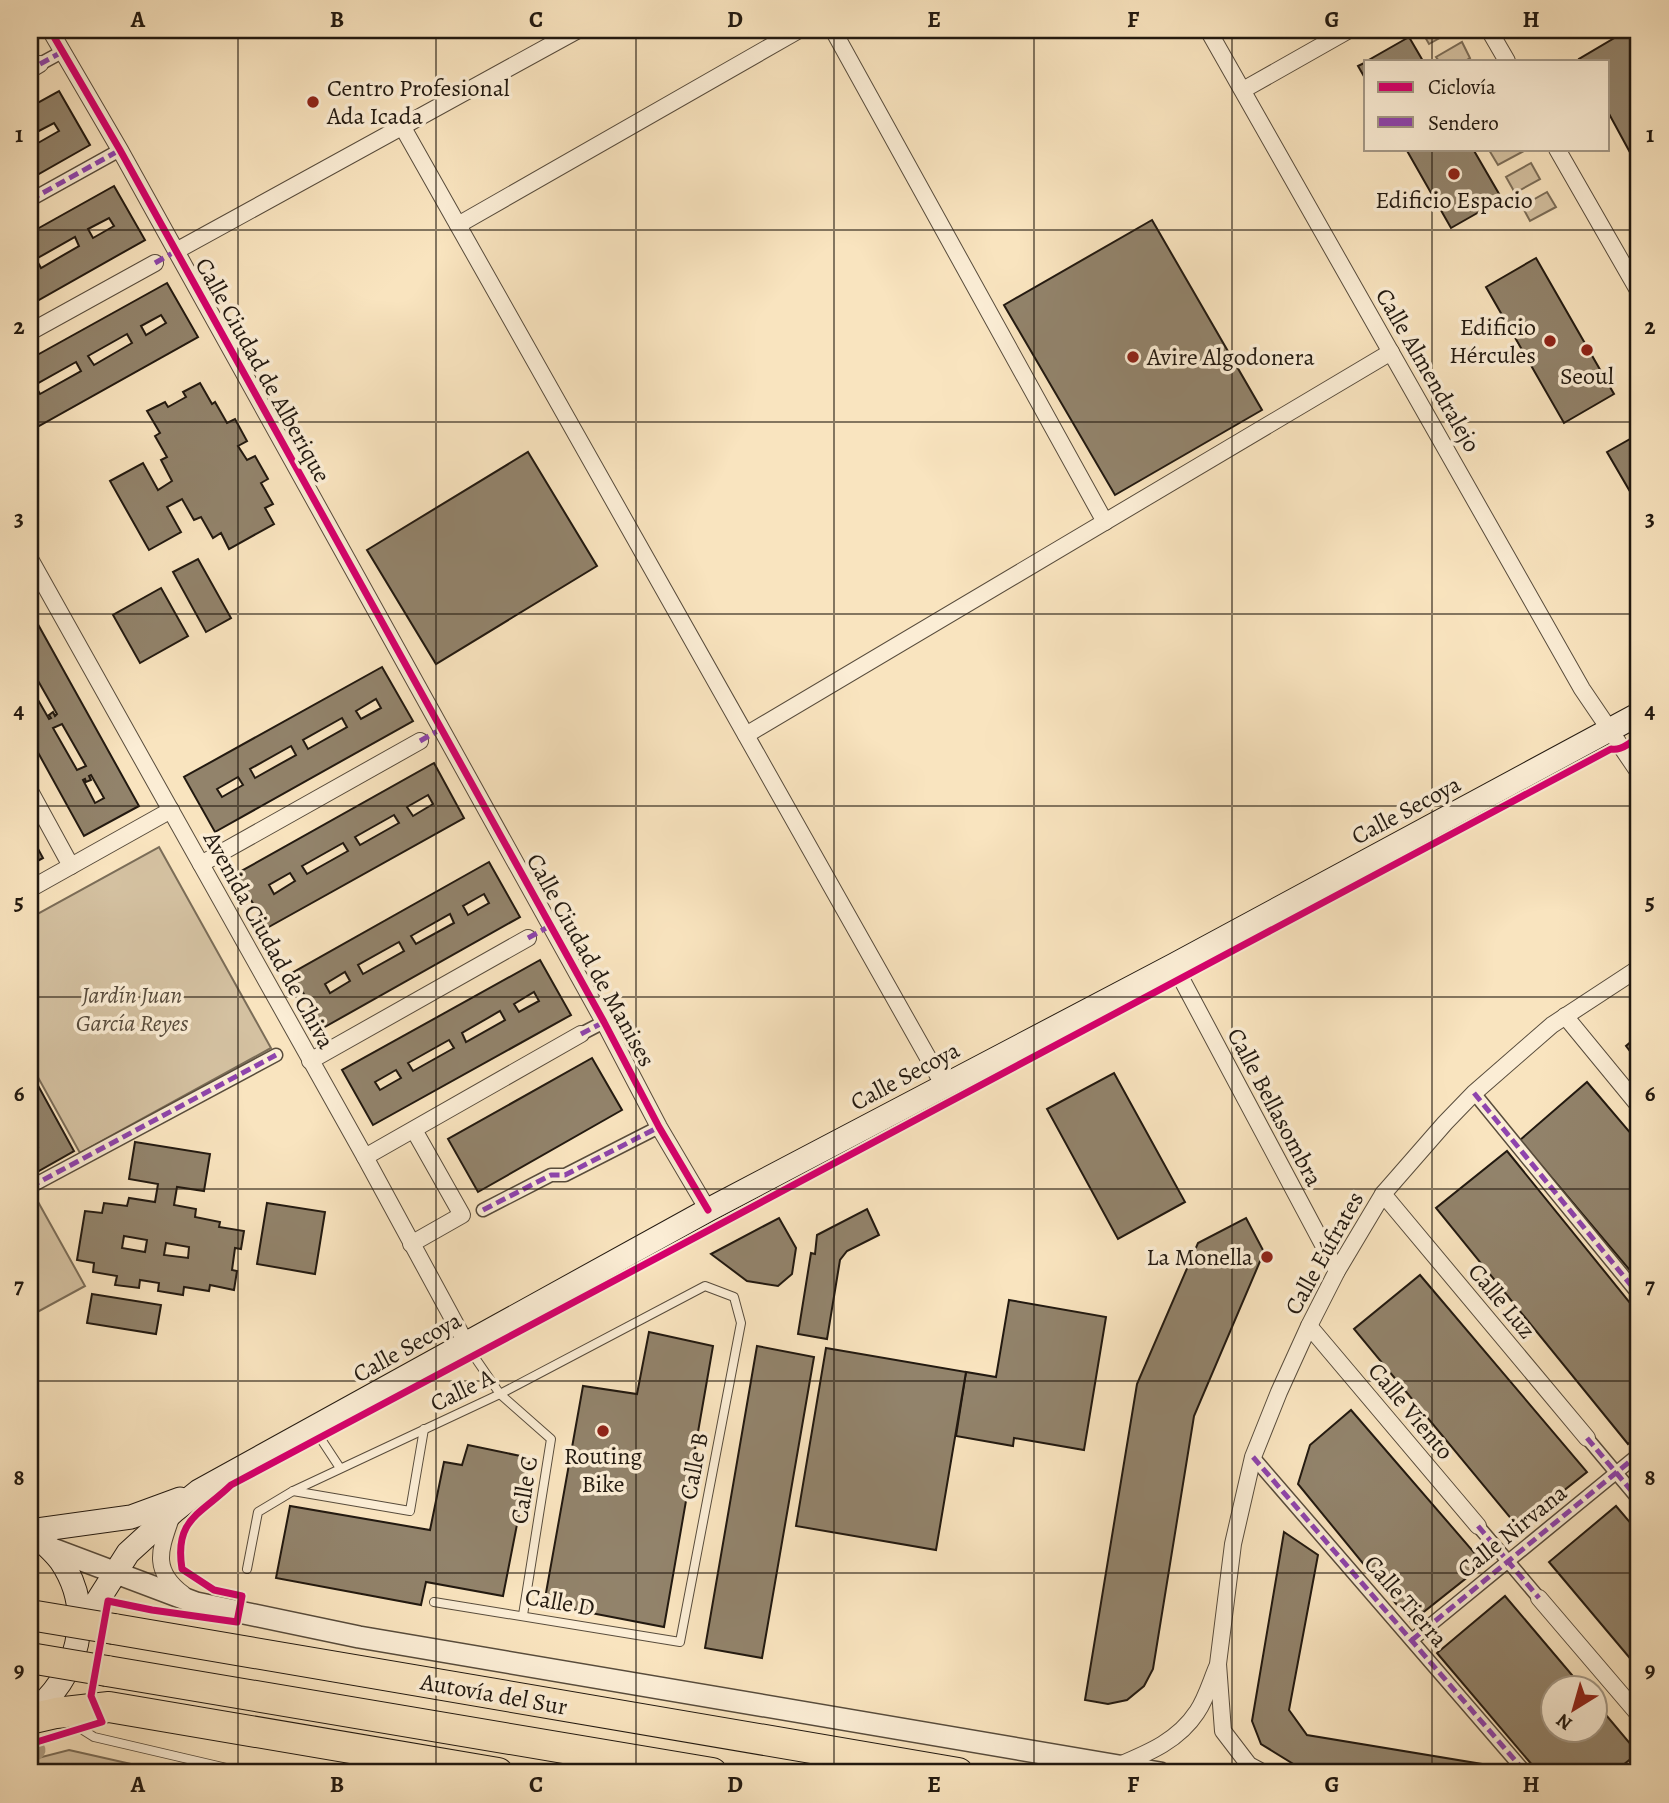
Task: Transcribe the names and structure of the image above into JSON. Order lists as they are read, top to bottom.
{
  "streets": {
    "highway": ["Autovía del Sur"],
    "main road": ["Calle Secoya"],
    "street": [
      "Calle Ciudad de Alberique",
      "Calle Almendralejo",
      "Avenida Ciudad de Chiva",
      "Calle Ciudad de Manises",
      "Calle Bellasombra",
      "Calle Eúfrates",
      "Calle Luz",
      "Calle Viento",
      "Calle Nirvana",
      "Calle Tierra"
    ],
    "lane": [
      "Calle A",
      "Calle B",
      "Calle C",
      "Calle D"
    ]
  },
  "crossings": [
    ["Calle Ciudad de Alberique", "Calle Ciudad de Manises"],
    ["Calle Almendralejo", "Calle Secoya"],
    ["Calle Secoya", "Avenida Ciudad de Chiva"],
    ["Calle Secoya", "Calle Ciudad de Manises"],
    ["Calle Secoya", "Calle Bellasombra"],
    ["Calle Bellasombra", "Calle Eúfrates"],
    ["Calle Eúfrates", "Calle Luz"],
    ["Calle Eúfrates", "Calle Viento"],
    ["Calle Eúfrates", "Calle Tierra"],
    ["Calle A", "Calle B"],
    ["Calle A", "Calle C"],
    ["Calle B", "Calle D"],
    ["Calle C", "Calle D"],
    ["Calle Nirvana", "Calle Tierra"]
  ],
  "parks": ["Jardín Juan García Reyes"],
  "places": [
    "Centro Profesional Ada Icada",
    "Edificio Espacio",
    "Edificio Hércules",
    "Seoul",
    "Avire Algodonera",
    "La Monella",
    "Routing Bike"
  ],
  "legend": ["Ciclovía", "Sendero"],
  "north": "bottom left",
  "grid": {
    "columns": [
      "A",
      "B",
      "C",
      "D",
      "E",
      "F",
      "G",
      "H"
    ],
    "rows": [
      "1",
      "2",
      "3",
      "4",
      "5",
      "6",
      "7",
      "8",
      "9"
    ]
  }
}
